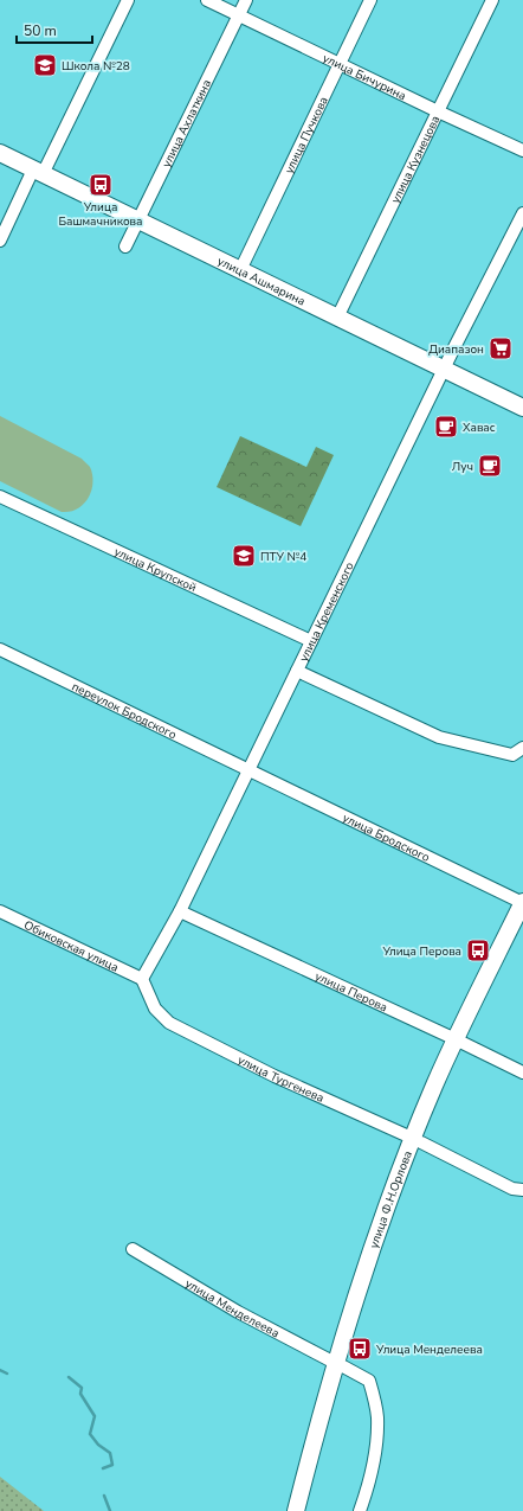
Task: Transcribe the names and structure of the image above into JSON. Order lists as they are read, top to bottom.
{
  "streets": {
    "street": [
      "улица Бичурина",
      "улица Ахлаткина",
      "улица Пучкова",
      "улица Кузнецова",
      "улица Ашмарина",
      "улица Крупской",
      "улица Кременского",
      "переулок Бродского",
      "улица Бродского",
      "Обиковская улица",
      "улица Перова",
      "улица Тургенева",
      "улица Ф.Н.Орлова",
      "улица Менделеева"
    ]
  },
  "crossings": [
    ["улица Бичурина", "улица Ахлаткина"],
    ["улица Бичурина", "улица Пучкова"],
    ["улица Бичурина", "улица Кузнецова"],
    ["улица Ахлаткина", "улица Ашмарина"],
    ["улица Пучкова", "улица Ашмарина"],
    ["улица Кузнецова", "улица Ашмарина"],
    ["улица Ашмарина", "улица Кременского"],
    ["улица Крупской", "улица Кременского"],
    ["улица Кременского", "переулок Бродского"],
    ["улица Кременского", "улица Бродского"],
    ["улица Кременского", "Обиковская улица"],
    ["улица Кременского", "улица Перова"],
    ["улица Кременского", "улица Тургенева"],
    ["переулок Бродского", "улица Бродского"],
    ["улица Бродского", "улица Ф.Н.Орлова"],
    ["Обиковская улица", "улица Тургенева"],
    ["улица Перова", "улица Ф.Н.Орлова"],
    ["улица Тургенева", "улица Ф.Н.Орлова"],
    ["улица Ф.Н.Орлова", "улица Менделеева"]
  ],
  "places": {
    "school or university": ["Школа №28", "ПТУ №4"],
    "bus stop": ["Улица Башмачникова", "Улица Перова", "Улица Менделеева"],
    "supermarket": ["Диапазон"],
    "cafe": ["Хавас", "Луч"]
  },
  "scale_bar": "50 m"
}
